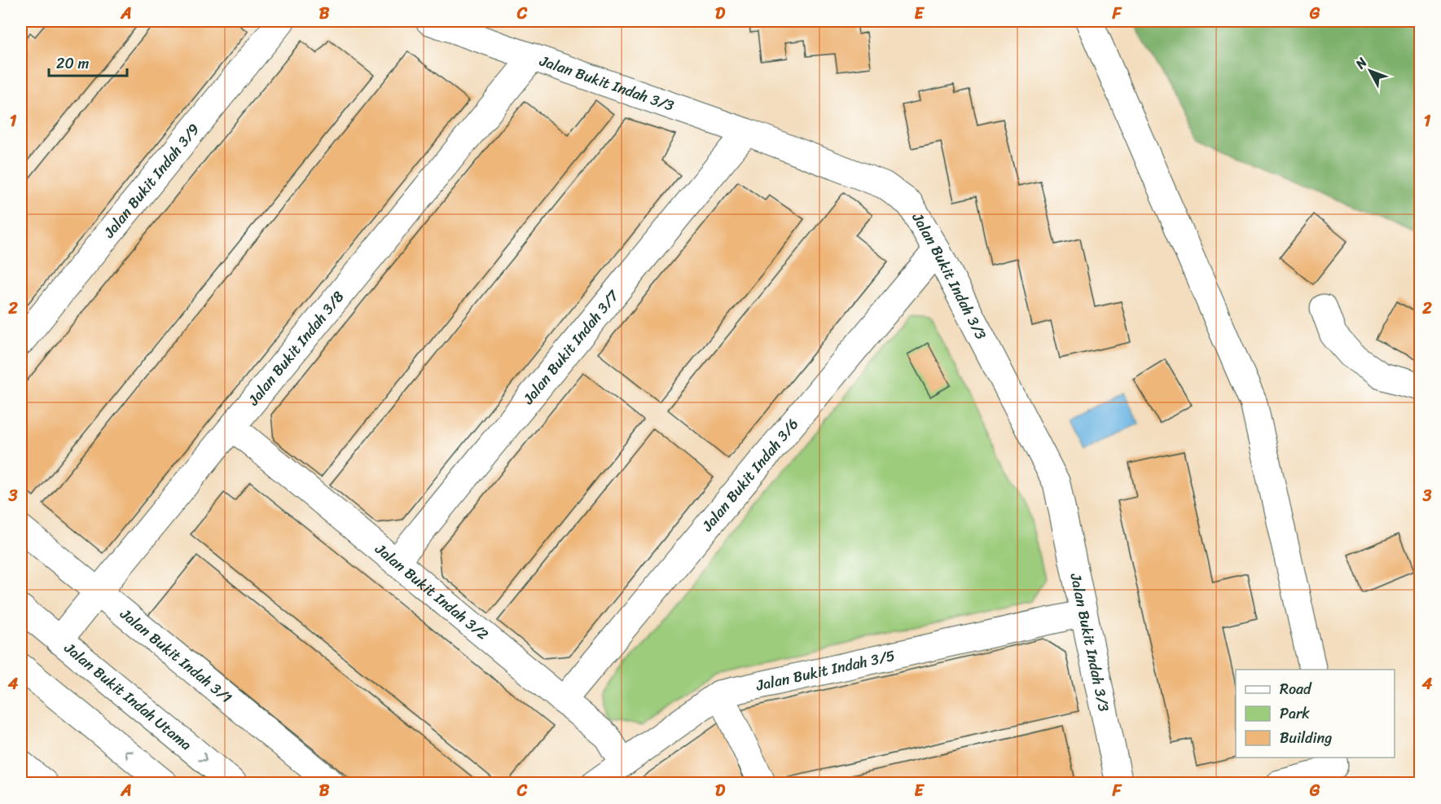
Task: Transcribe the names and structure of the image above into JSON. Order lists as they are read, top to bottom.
{
  "streets": {
    "street": [
      "Jalan Bukit Indah 3/3",
      "Jalan Bukit Indah 3/9",
      "Jalan Bukit Indah 3/7",
      "Jalan Bukit Indah 3/8",
      "Jalan Bukit Indah 3/6",
      "Jalan Bukit Indah 3/2",
      "Jalan Bukit Indah 3/1",
      "Jalan Bukit Indah 3/5",
      "Jalan Bukit Indah Utama"
    ]
  },
  "crossings": [
    ["Jalan Bukit Indah 3/3", "Jalan Bukit Indah 3/7"],
    ["Jalan Bukit Indah 3/3", "Jalan Bukit Indah 3/8"],
    ["Jalan Bukit Indah 3/3", "Jalan Bukit Indah 3/6"],
    ["Jalan Bukit Indah 3/3", "Jalan Bukit Indah 3/5"],
    ["Jalan Bukit Indah 3/7", "Jalan Bukit Indah 3/2"],
    ["Jalan Bukit Indah 3/8", "Jalan Bukit Indah 3/2"],
    ["Jalan Bukit Indah 3/8", "Jalan Bukit Indah 3/1"],
    ["Jalan Bukit Indah 3/8", "Jalan Bukit Indah Utama"],
    ["Jalan Bukit Indah 3/6", "Jalan Bukit Indah 3/2"],
    ["Jalan Bukit Indah 3/2", "Jalan Bukit Indah 3/5"]
  ],
  "legend": ["Road", "Park", "Building"],
  "scale_bar": "20 m",
  "north": "top left",
  "grid": {
    "columns": [
      "A",
      "B",
      "C",
      "D",
      "E",
      "F",
      "G"
    ],
    "rows": [
      "1",
      "2",
      "3",
      "4"
    ]
  }
}
